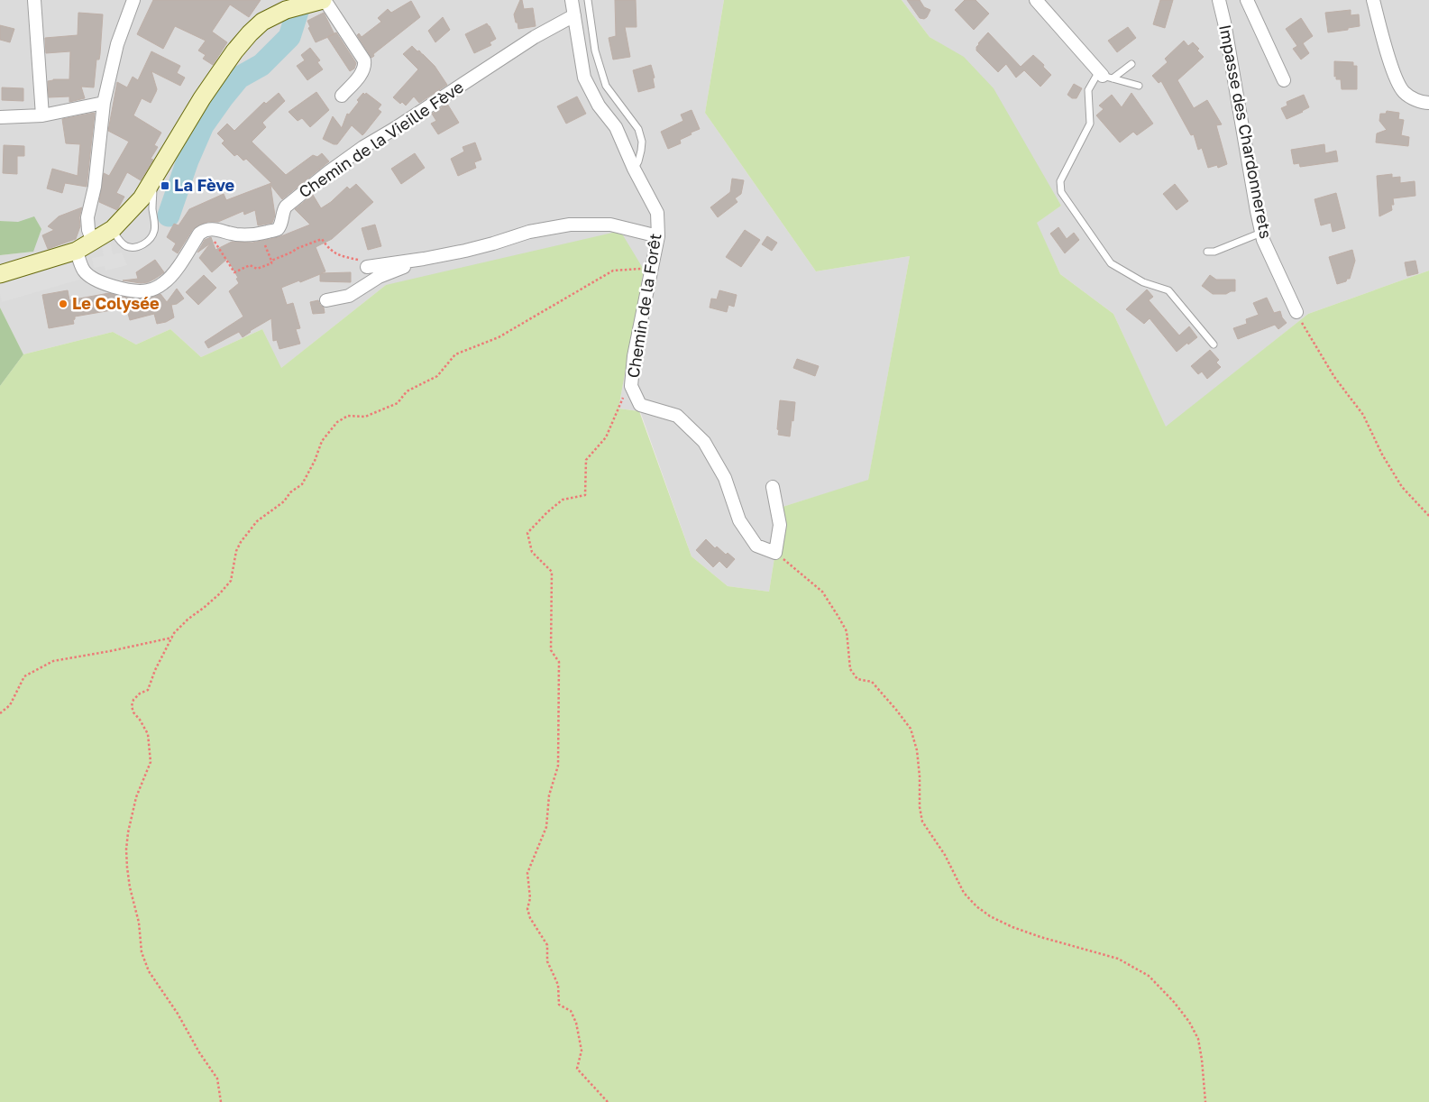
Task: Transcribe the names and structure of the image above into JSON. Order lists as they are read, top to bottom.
{
  "streets": {
    "street": ["Impasse des Chardonnerets", "Chemin de la Vieille Fève", "Chemin de la Forêt"]
  },
  "crossings": [
    ["Chemin de la Vieille Fève", "Chemin de la Forêt"]
  ],
  "places": {
    "transit": ["La Fève"],
    "other": ["Le Colysée"]
  }
}
